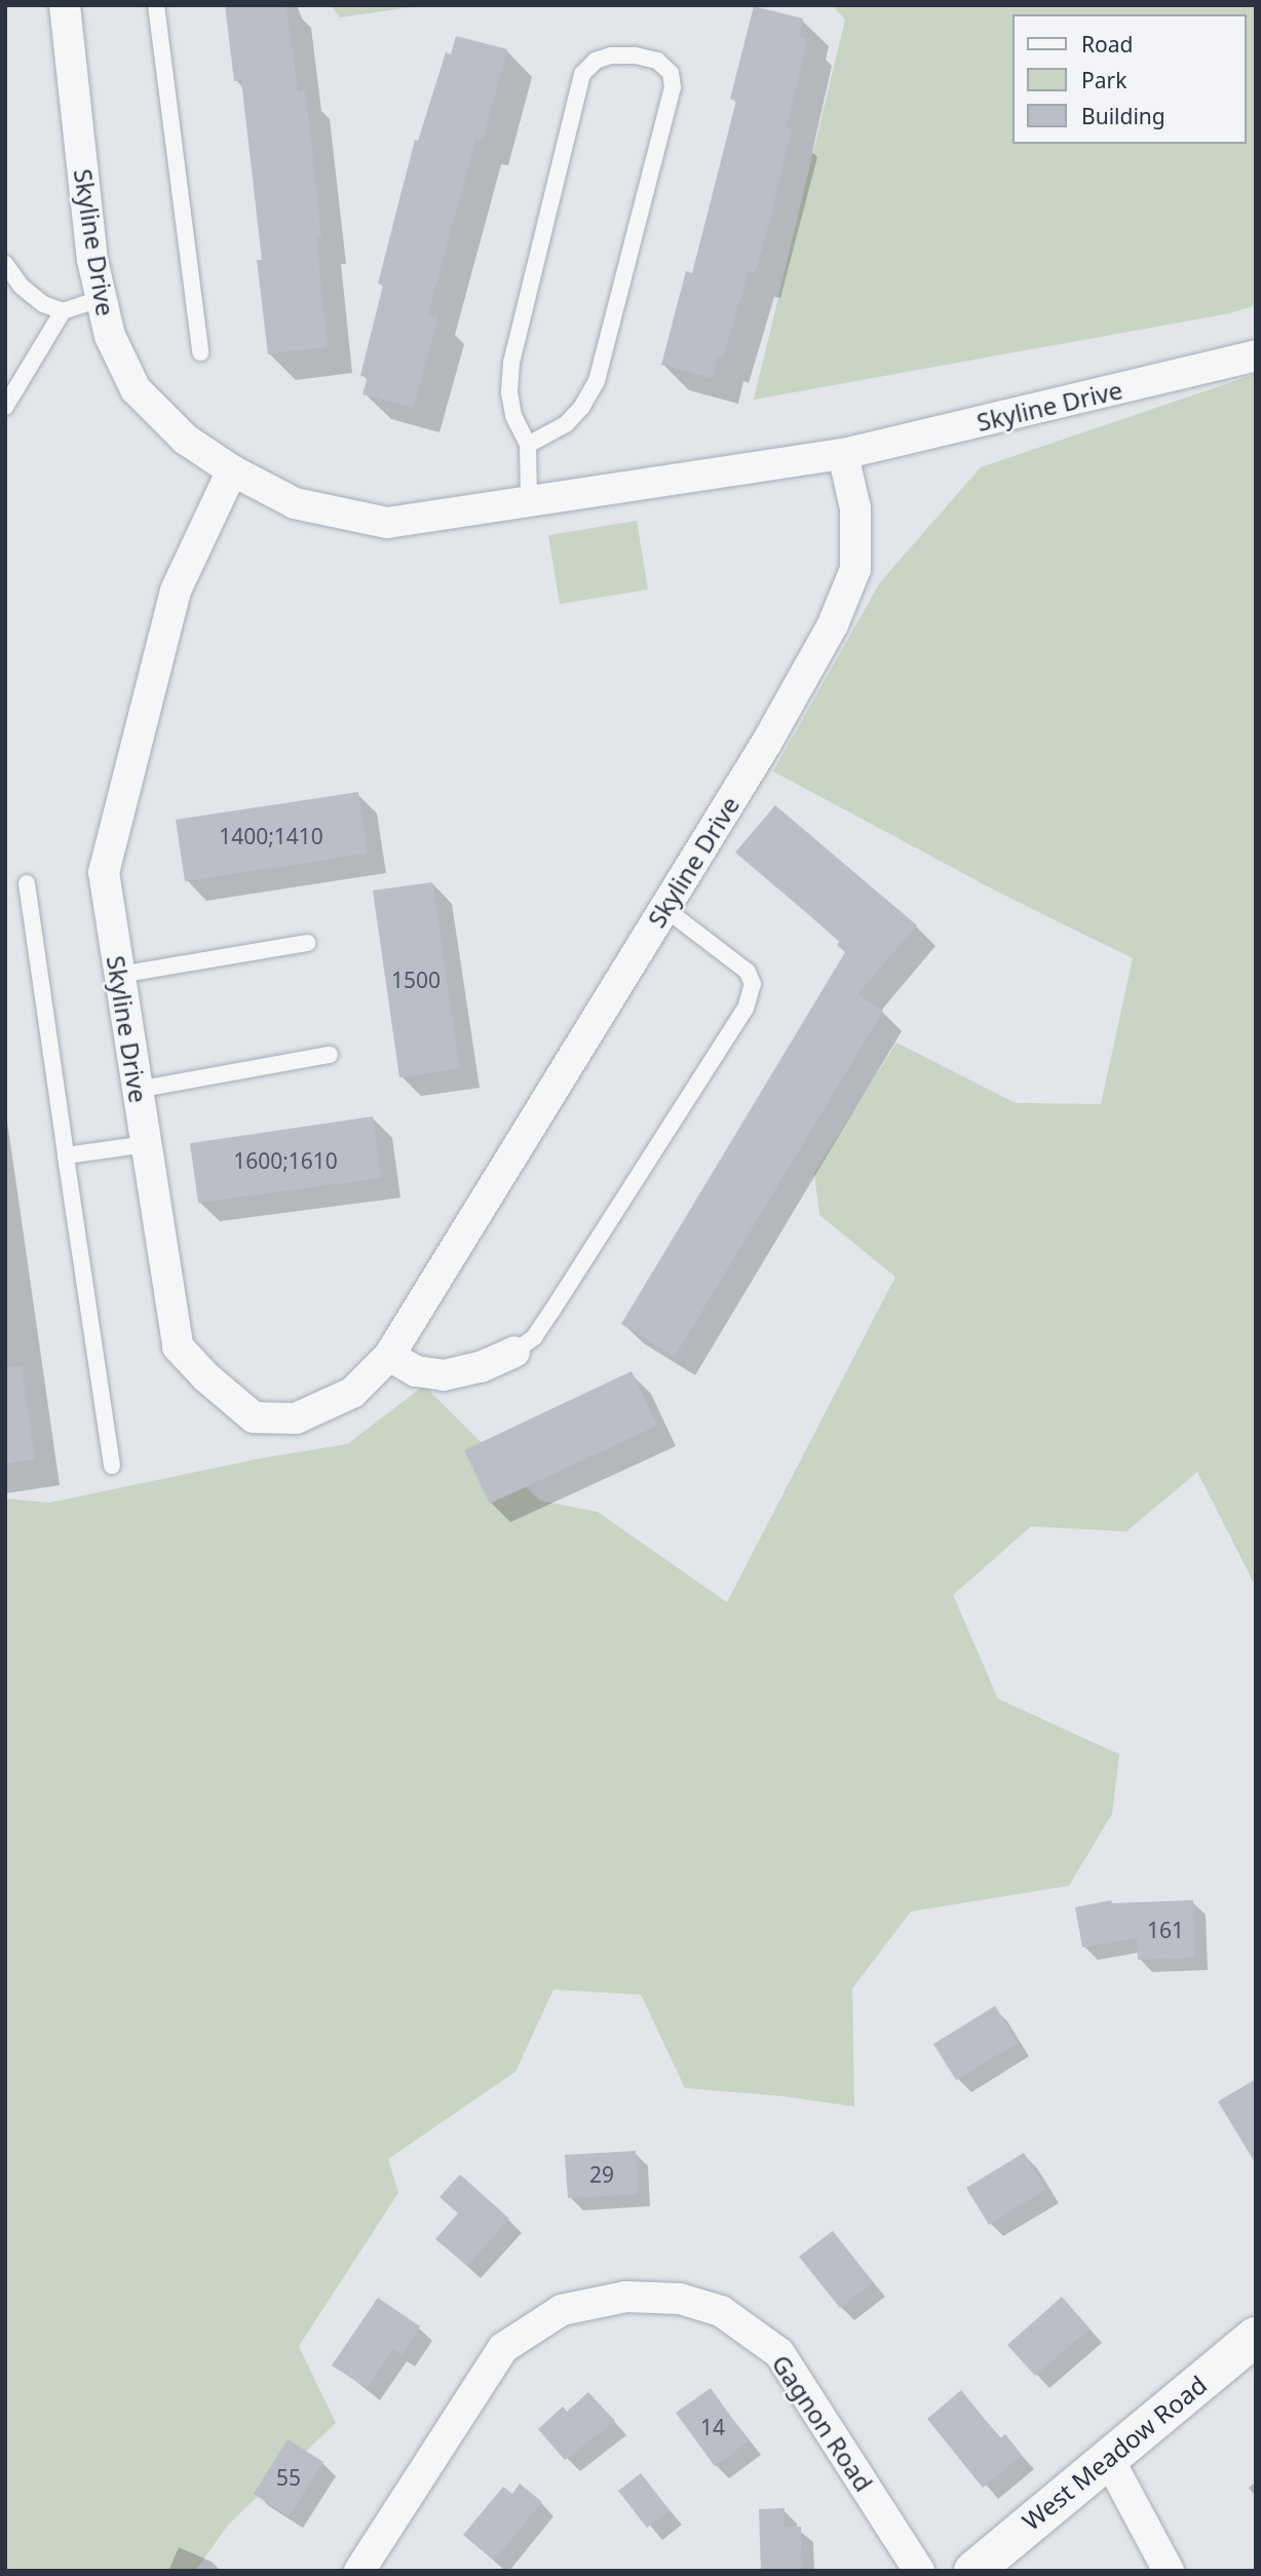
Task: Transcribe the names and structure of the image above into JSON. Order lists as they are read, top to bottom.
{
  "streets": {
    "street": ["Skyline Drive", "Gagnon Road", "West Meadow Road"]
  },
  "house_numbers": [
    "1400;1410",
    "1500",
    "1600;1610",
    "161",
    "29",
    "14",
    "55"
  ],
  "legend": ["Road", "Park", "Building"]
}
